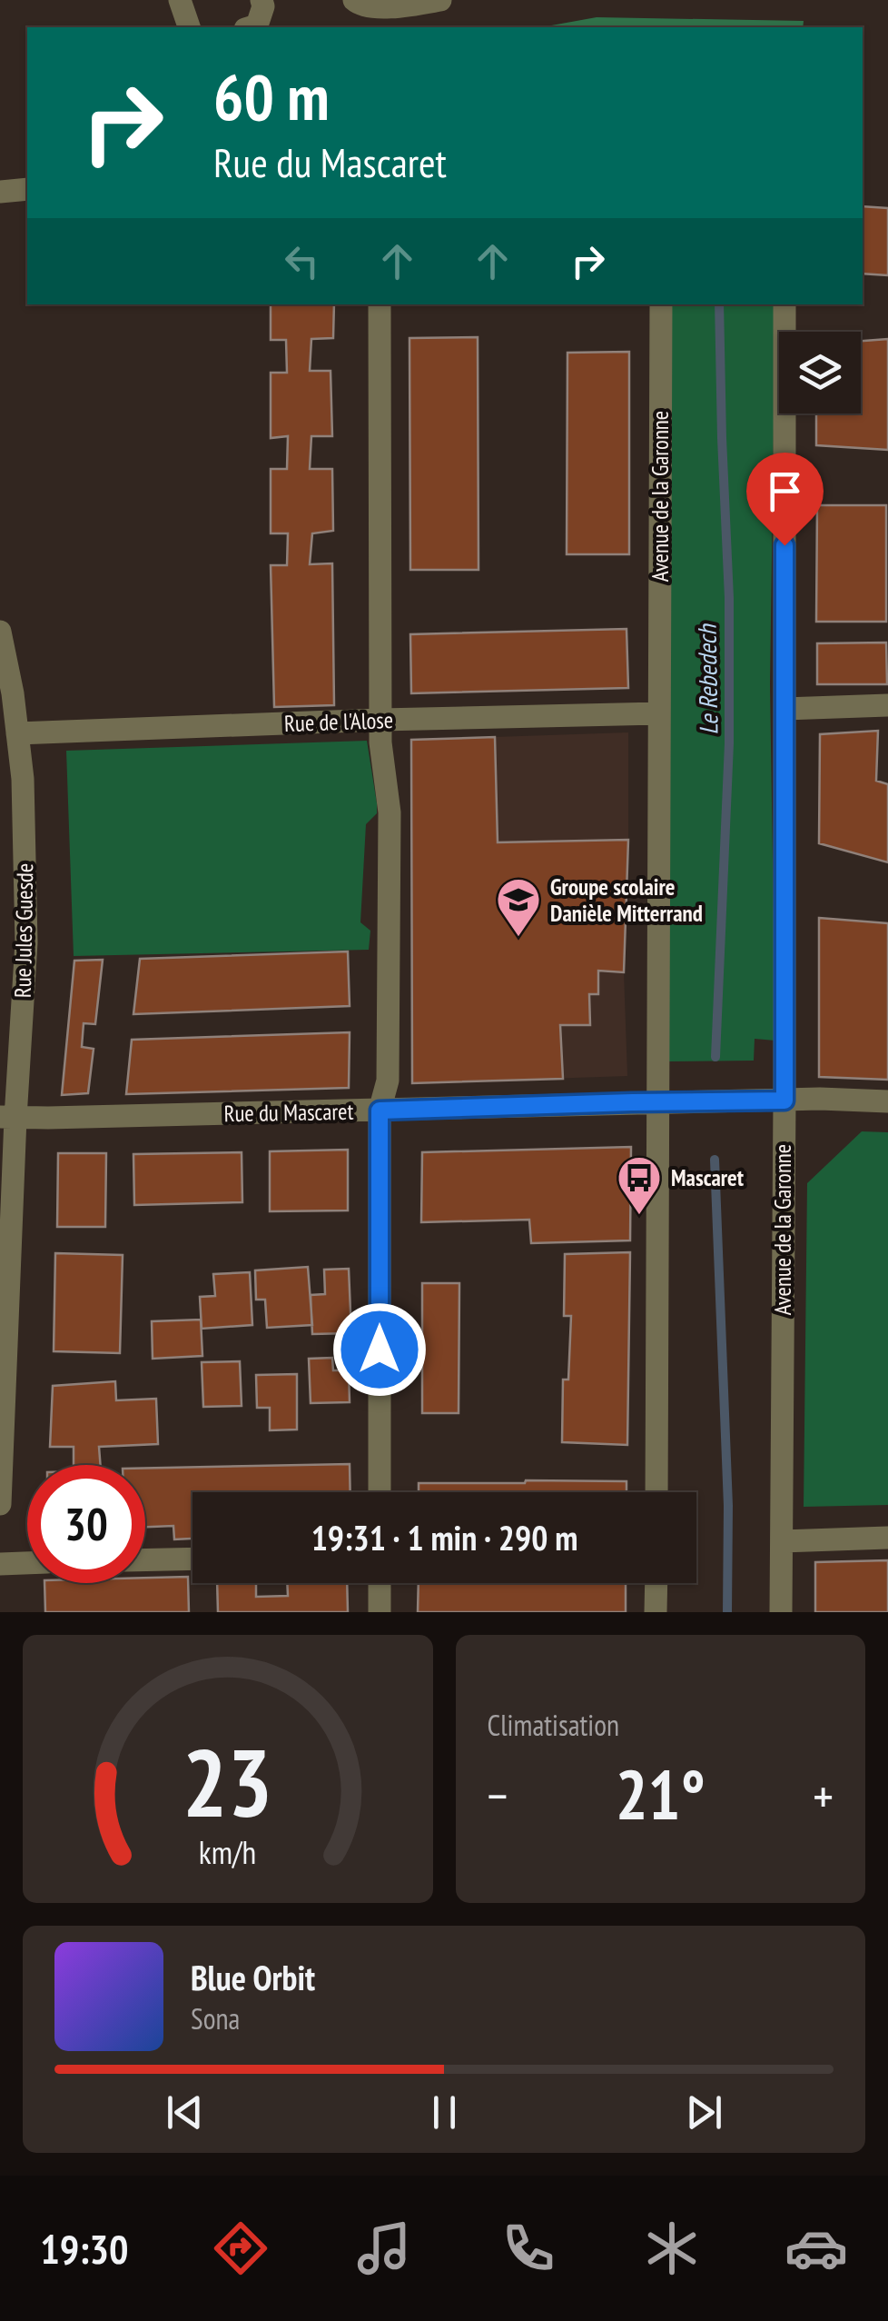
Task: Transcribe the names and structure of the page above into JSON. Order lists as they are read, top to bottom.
{
  "streets": {
    "street": [
      "Avenue de la Garonne",
      "Rue de l'Alose",
      "Rue Jules Guesde",
      "Rue du Mascaret"
    ]
  },
  "crossings": [
    ["Avenue de la Garonne", "Rue de l'Alose"],
    ["Avenue de la Garonne", "Rue du Mascaret"],
    ["Rue de l'Alose", "Rue Jules Guesde"],
    ["Rue Jules Guesde", "Rue du Mascaret"]
  ],
  "water": ["Le Rebedech"],
  "places": {
    "school or university": ["Groupe scolaire Danièle Mitterrand"],
    "bus stop": ["Mascaret"]
  },
  "page": {
    "turn": ["60 m", "Rue du Mascaret"],
    "limit": "30",
    "trip": "19:31 · 1 min · 290 m",
    "tile": "Climatisation",
    "heat": ["−", "21°", "+"],
    "song": ["Blue Orbit", "Sona"],
    "tabs": "19:30",
    "gauge": ["23", "km/h"]
  }
}
